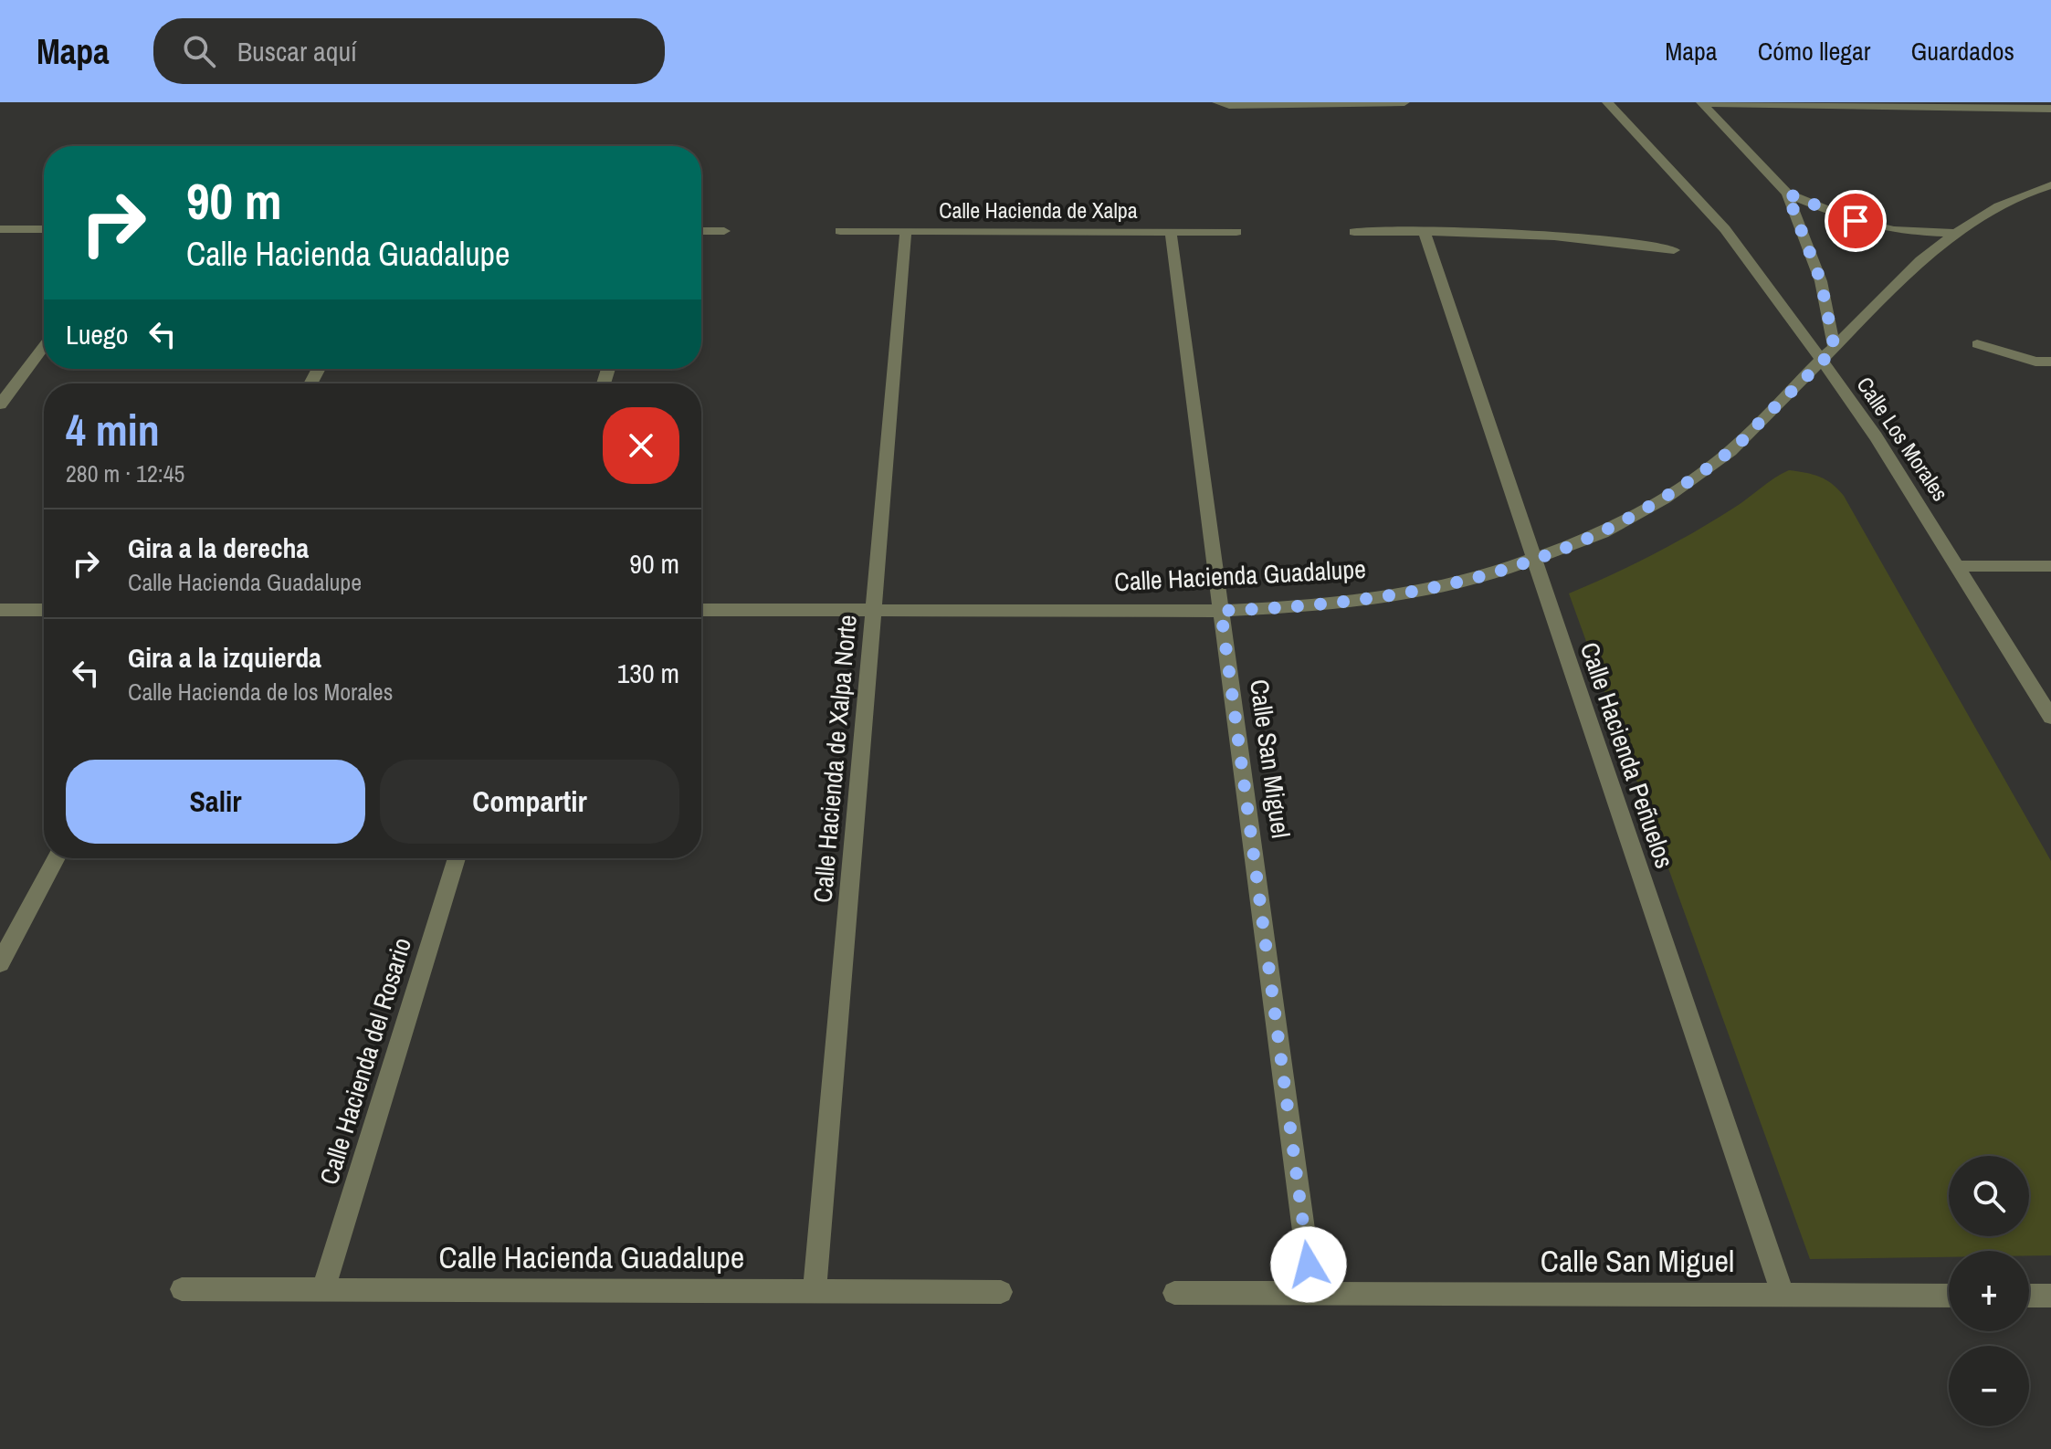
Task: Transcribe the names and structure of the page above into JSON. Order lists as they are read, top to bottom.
{
  "streets": {
    "street": [
      "Calle Hacienda de Xalpa",
      "Calle Los Morales",
      "Calle Hacienda Guadalupe",
      "Calle Hacienda Peñuelos",
      "Calle Hacienda de Xalpa Norte",
      "Calle San Miguel",
      "Calle Hacienda del Rosario"
    ]
  },
  "crossings": [
    ["Calle Hacienda de Xalpa", "Calle Hacienda de Xalpa Norte"],
    ["Calle Hacienda de Xalpa", "Calle San Miguel"],
    ["Calle Los Morales", "Calle Hacienda Guadalupe"],
    ["Calle Hacienda Guadalupe", "Calle Hacienda Peñuelos"],
    ["Calle Hacienda Guadalupe", "Calle Hacienda de Xalpa Norte"],
    ["Calle Hacienda Guadalupe", "Calle San Miguel"],
    ["Calle Hacienda Guadalupe", "Calle Hacienda del Rosario"],
    ["Calle Hacienda Peñuelos", "Calle San Miguel"]
  ],
  "page": {
    "header": "Mapa",
    "search": "Buscar aquí",
    "nav": ["Mapa", "Cómo llegar", "Guardados"],
    "turn": ["90 m", "Calle Hacienda Guadalupe"],
    "then": "Luego",
    "heading": ["4 min", "280 m · 12:45"],
    "list": [
      {
        "name": "Gira a la derecha",
        "note": "Calle Hacienda Guadalupe",
        "value": "90 m"
      },
      {
        "name": "Gira a la izquierda",
        "note": "Calle Hacienda de los Morales",
        "value": "130 m"
      }
    ],
    "buttons": ["Salir", "Compartir"],
    "map_buttons": ["+", "−"]
  }
}
